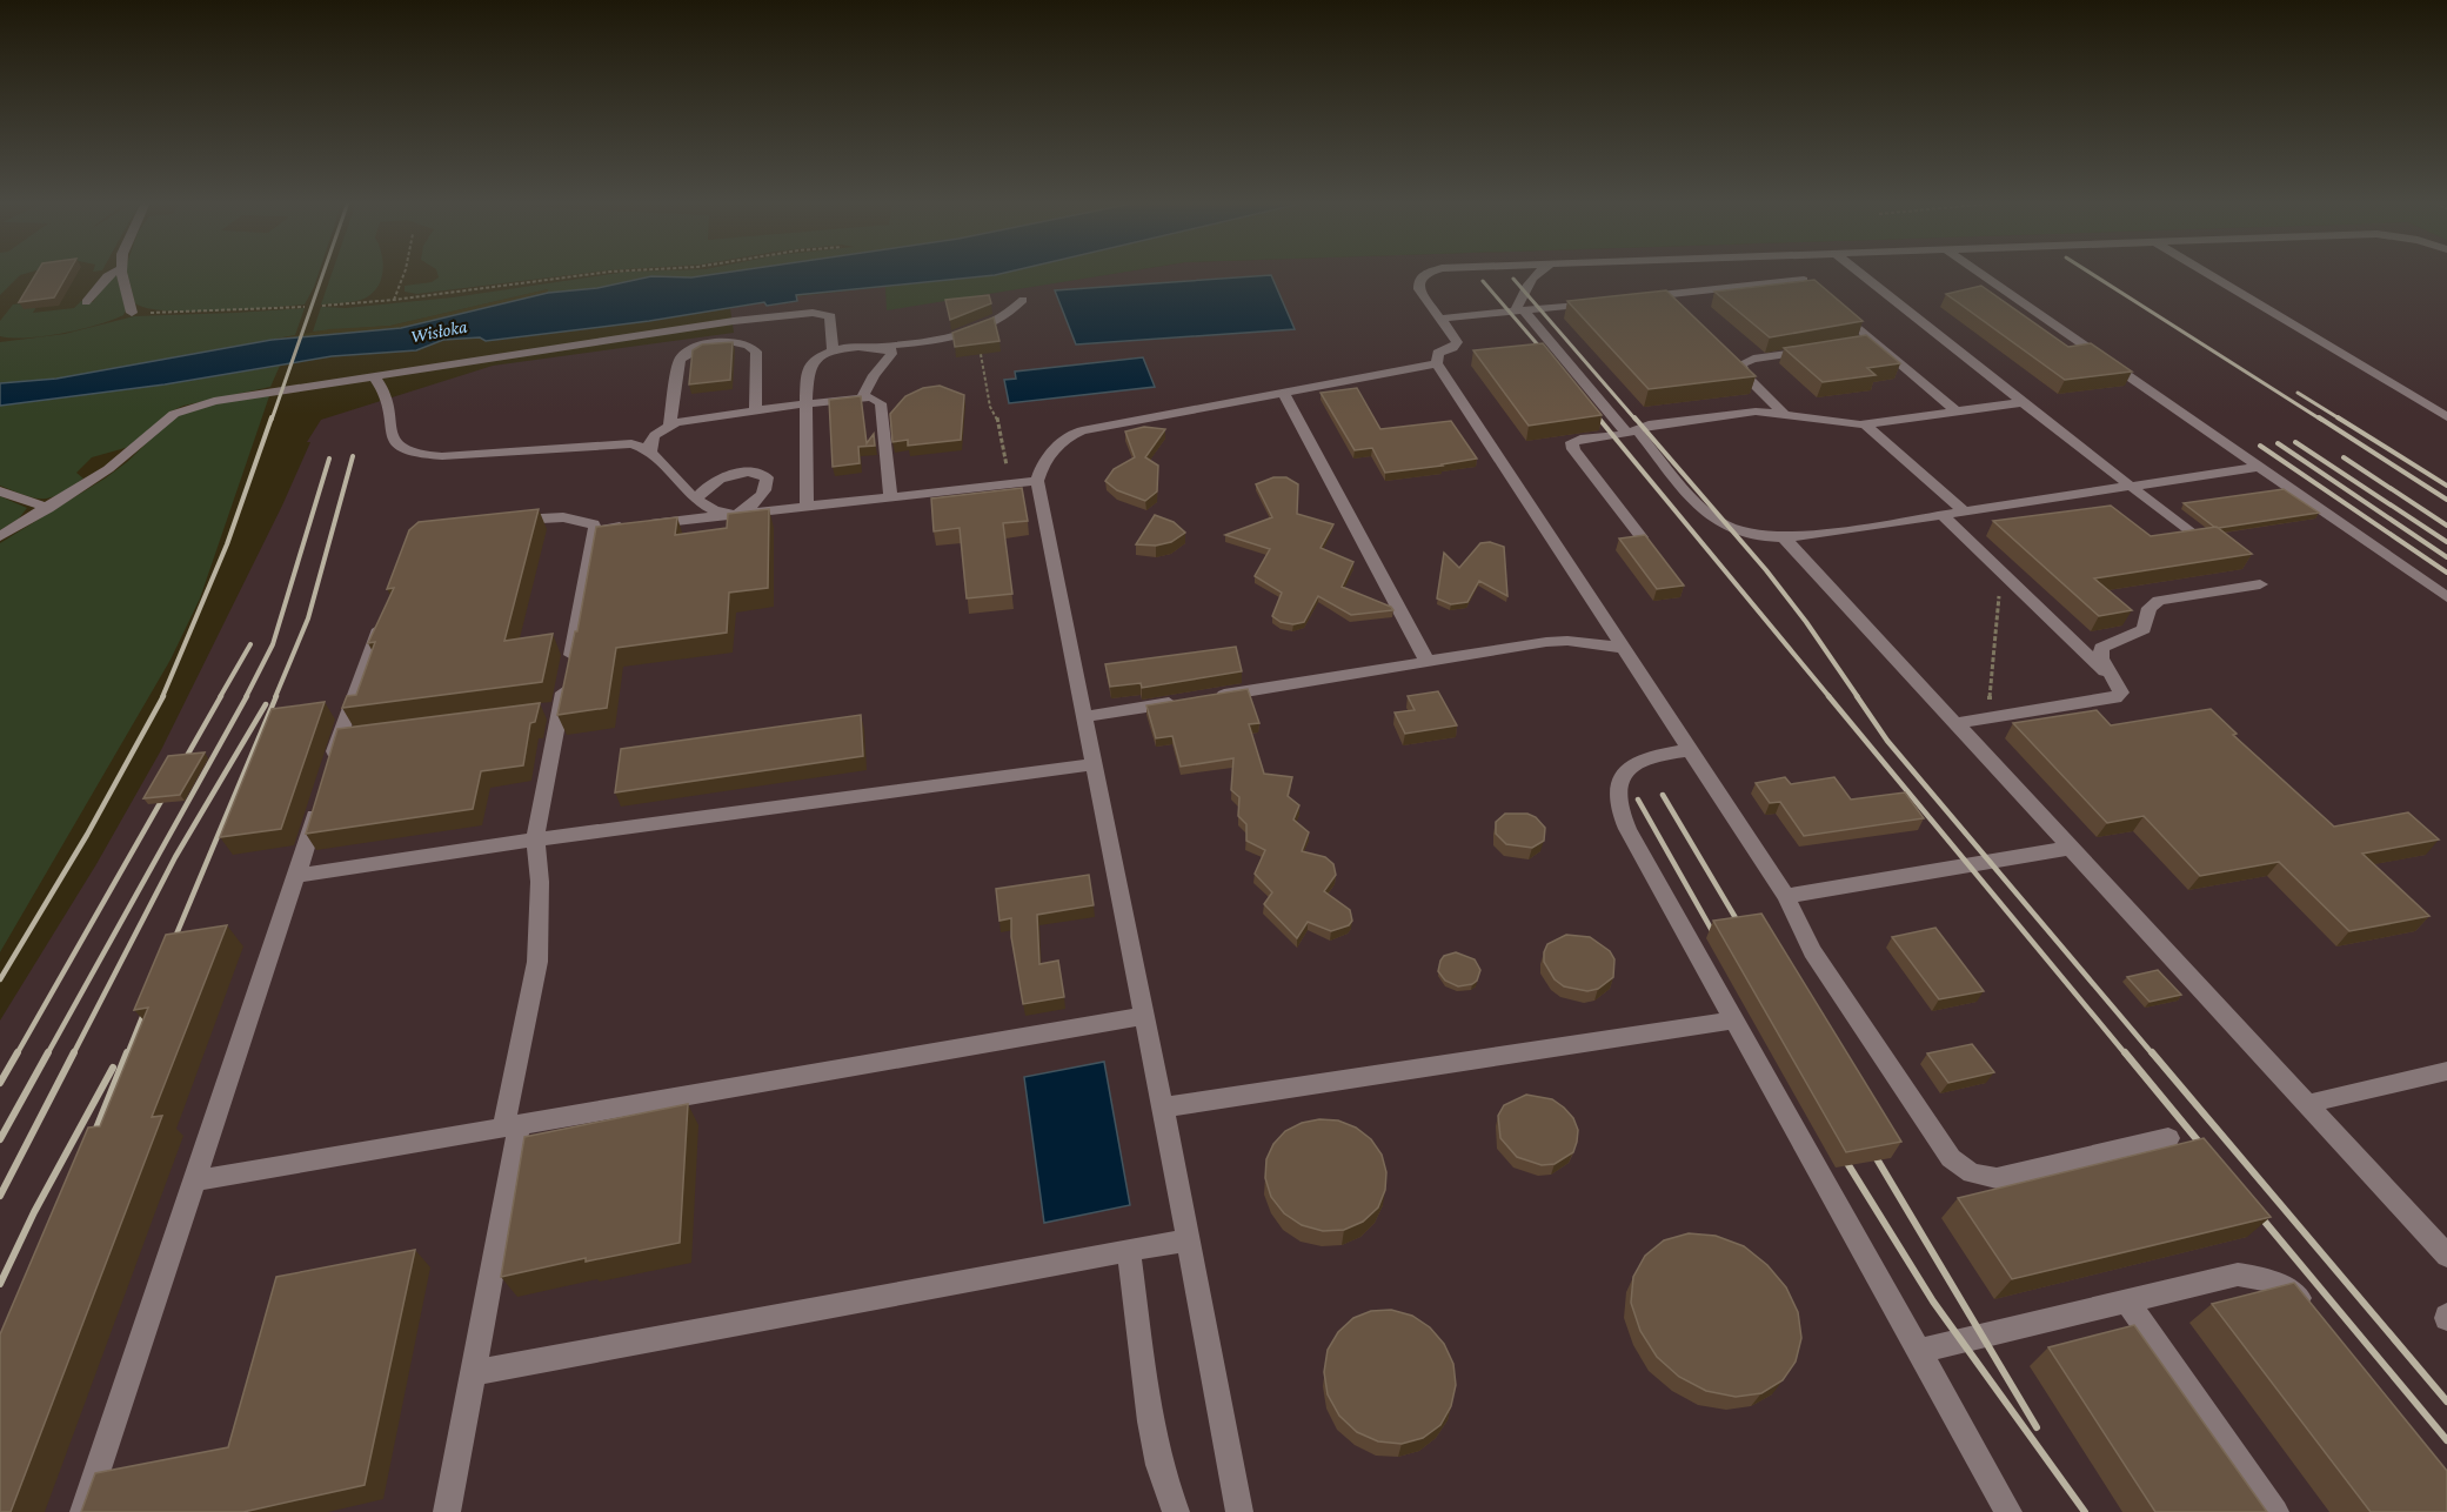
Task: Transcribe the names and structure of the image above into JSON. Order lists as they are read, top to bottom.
{
  "water": ["Wisłoka"]
}
